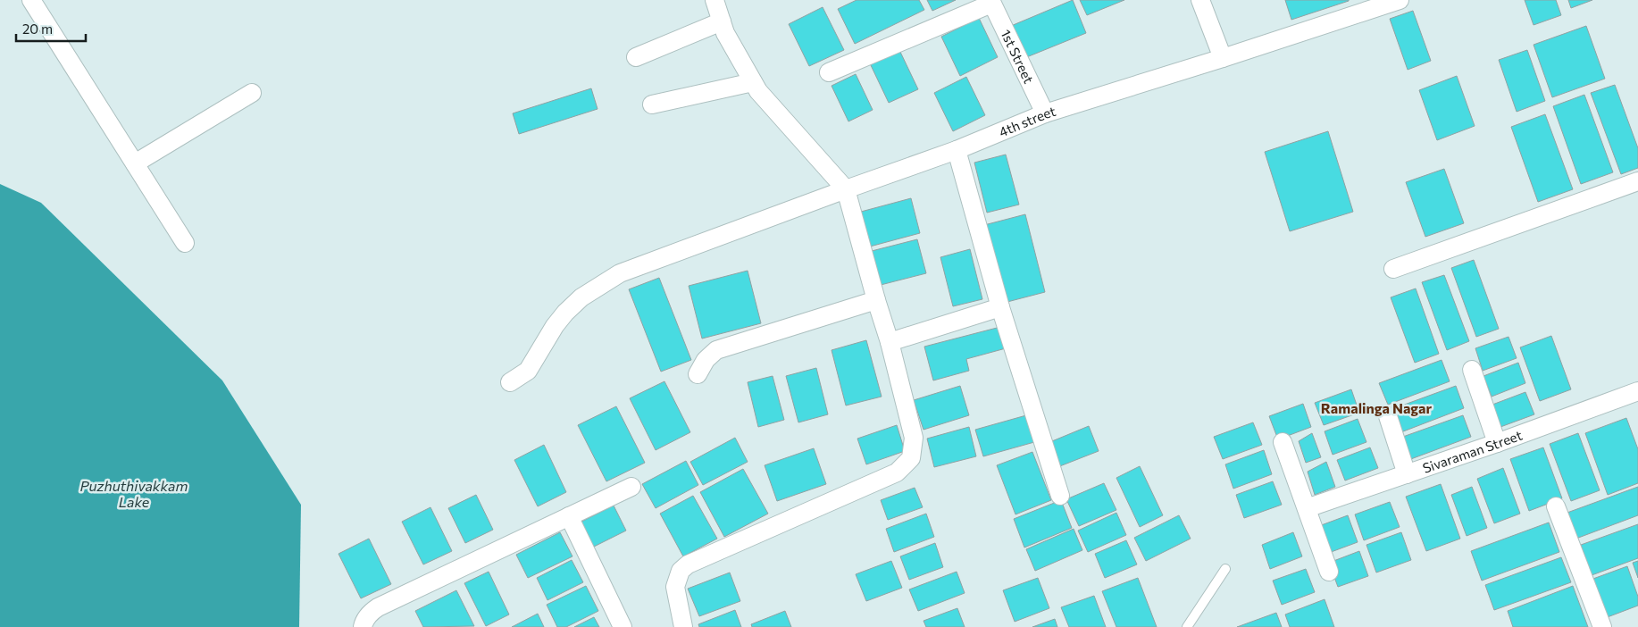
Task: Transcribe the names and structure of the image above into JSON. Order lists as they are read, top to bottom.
{
  "streets": {
    "street": ["1st Street", "4th street", "Sivaraman Street"]
  },
  "crossings": [
    ["1st Street", "4th street"]
  ],
  "districts": ["Ramalinga Nagar"],
  "water": ["Puzhuthivakkam Lake"],
  "scale_bar": "20 m"
}
